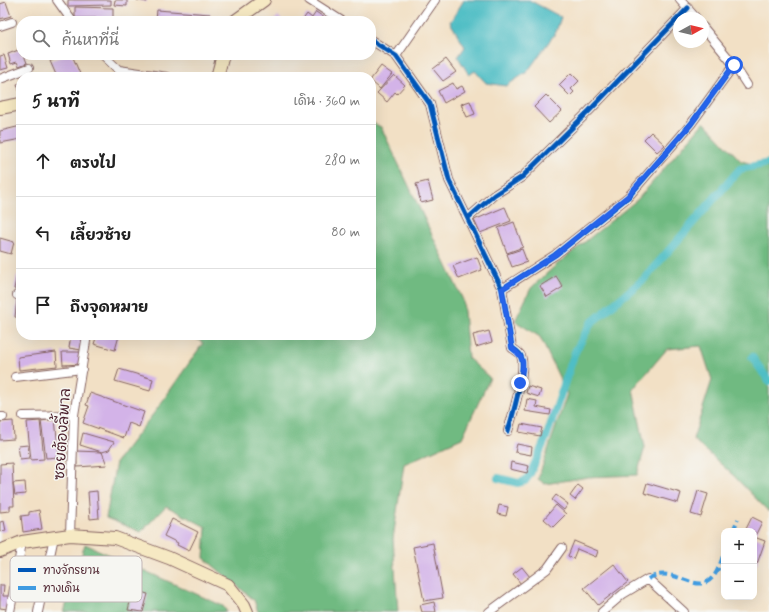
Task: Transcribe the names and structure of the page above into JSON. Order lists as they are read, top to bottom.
{
  "streets": {
    "street": ["ซอยต้องลี้พาล"]
  },
  "legend": ["ทางจักรยาน", "ทางเดิน"],
  "north": "right",
  "page": {
    "search": "ค้นหาที่นี่",
    "heading": ["5 นาที", "เดิน · 360 m"],
    "list": [
      ["ตรงไป", "280 m"],
      ["เลี้ยวซ้าย", "80 m"],
      "ถึงจุดหมาย"
    ],
    "map_buttons": ["+", "−"]
  }
}
